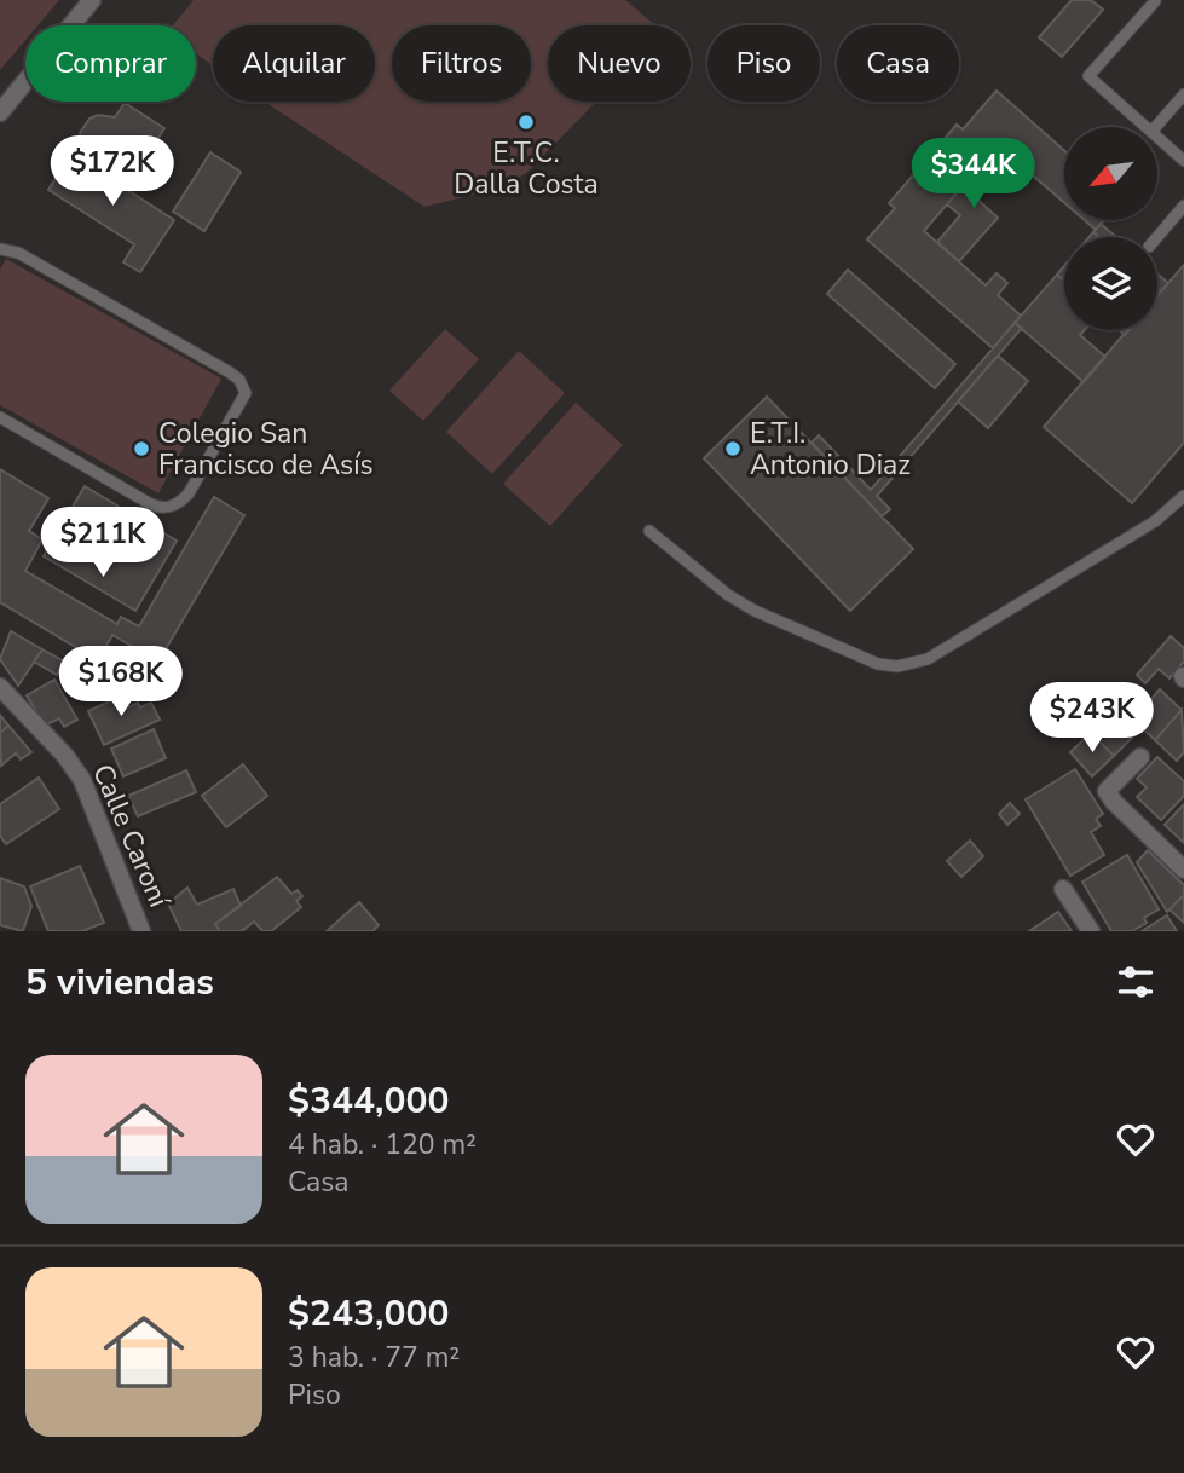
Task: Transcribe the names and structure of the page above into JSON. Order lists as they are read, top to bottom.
{
  "streets": {
    "street": ["Calle Caroní"]
  },
  "places": ["E.T.C. Dalla Costa", "Colegio San Francisco de Asís", "E.T.I. Antonio Diaz"],
  "north": "bottom left",
  "page": {
    "chip": [
      "Comprar",
      "Alquilar",
      "Filtros",
      "Nuevo",
      "Piso",
      "Casa"
    ],
    "price": [
      "$172K",
      "$344K",
      "$211K",
      "$168K",
      "$243K"
    ],
    "heading": "5 viviendas",
    "list": [
      {
        "name": "$344,000",
        "note": "4 hab. · 120 m² · Casa"
      },
      {
        "name": "$243,000",
        "note": "3 hab. · 77 m² · Piso"
      }
    ]
  }
}
